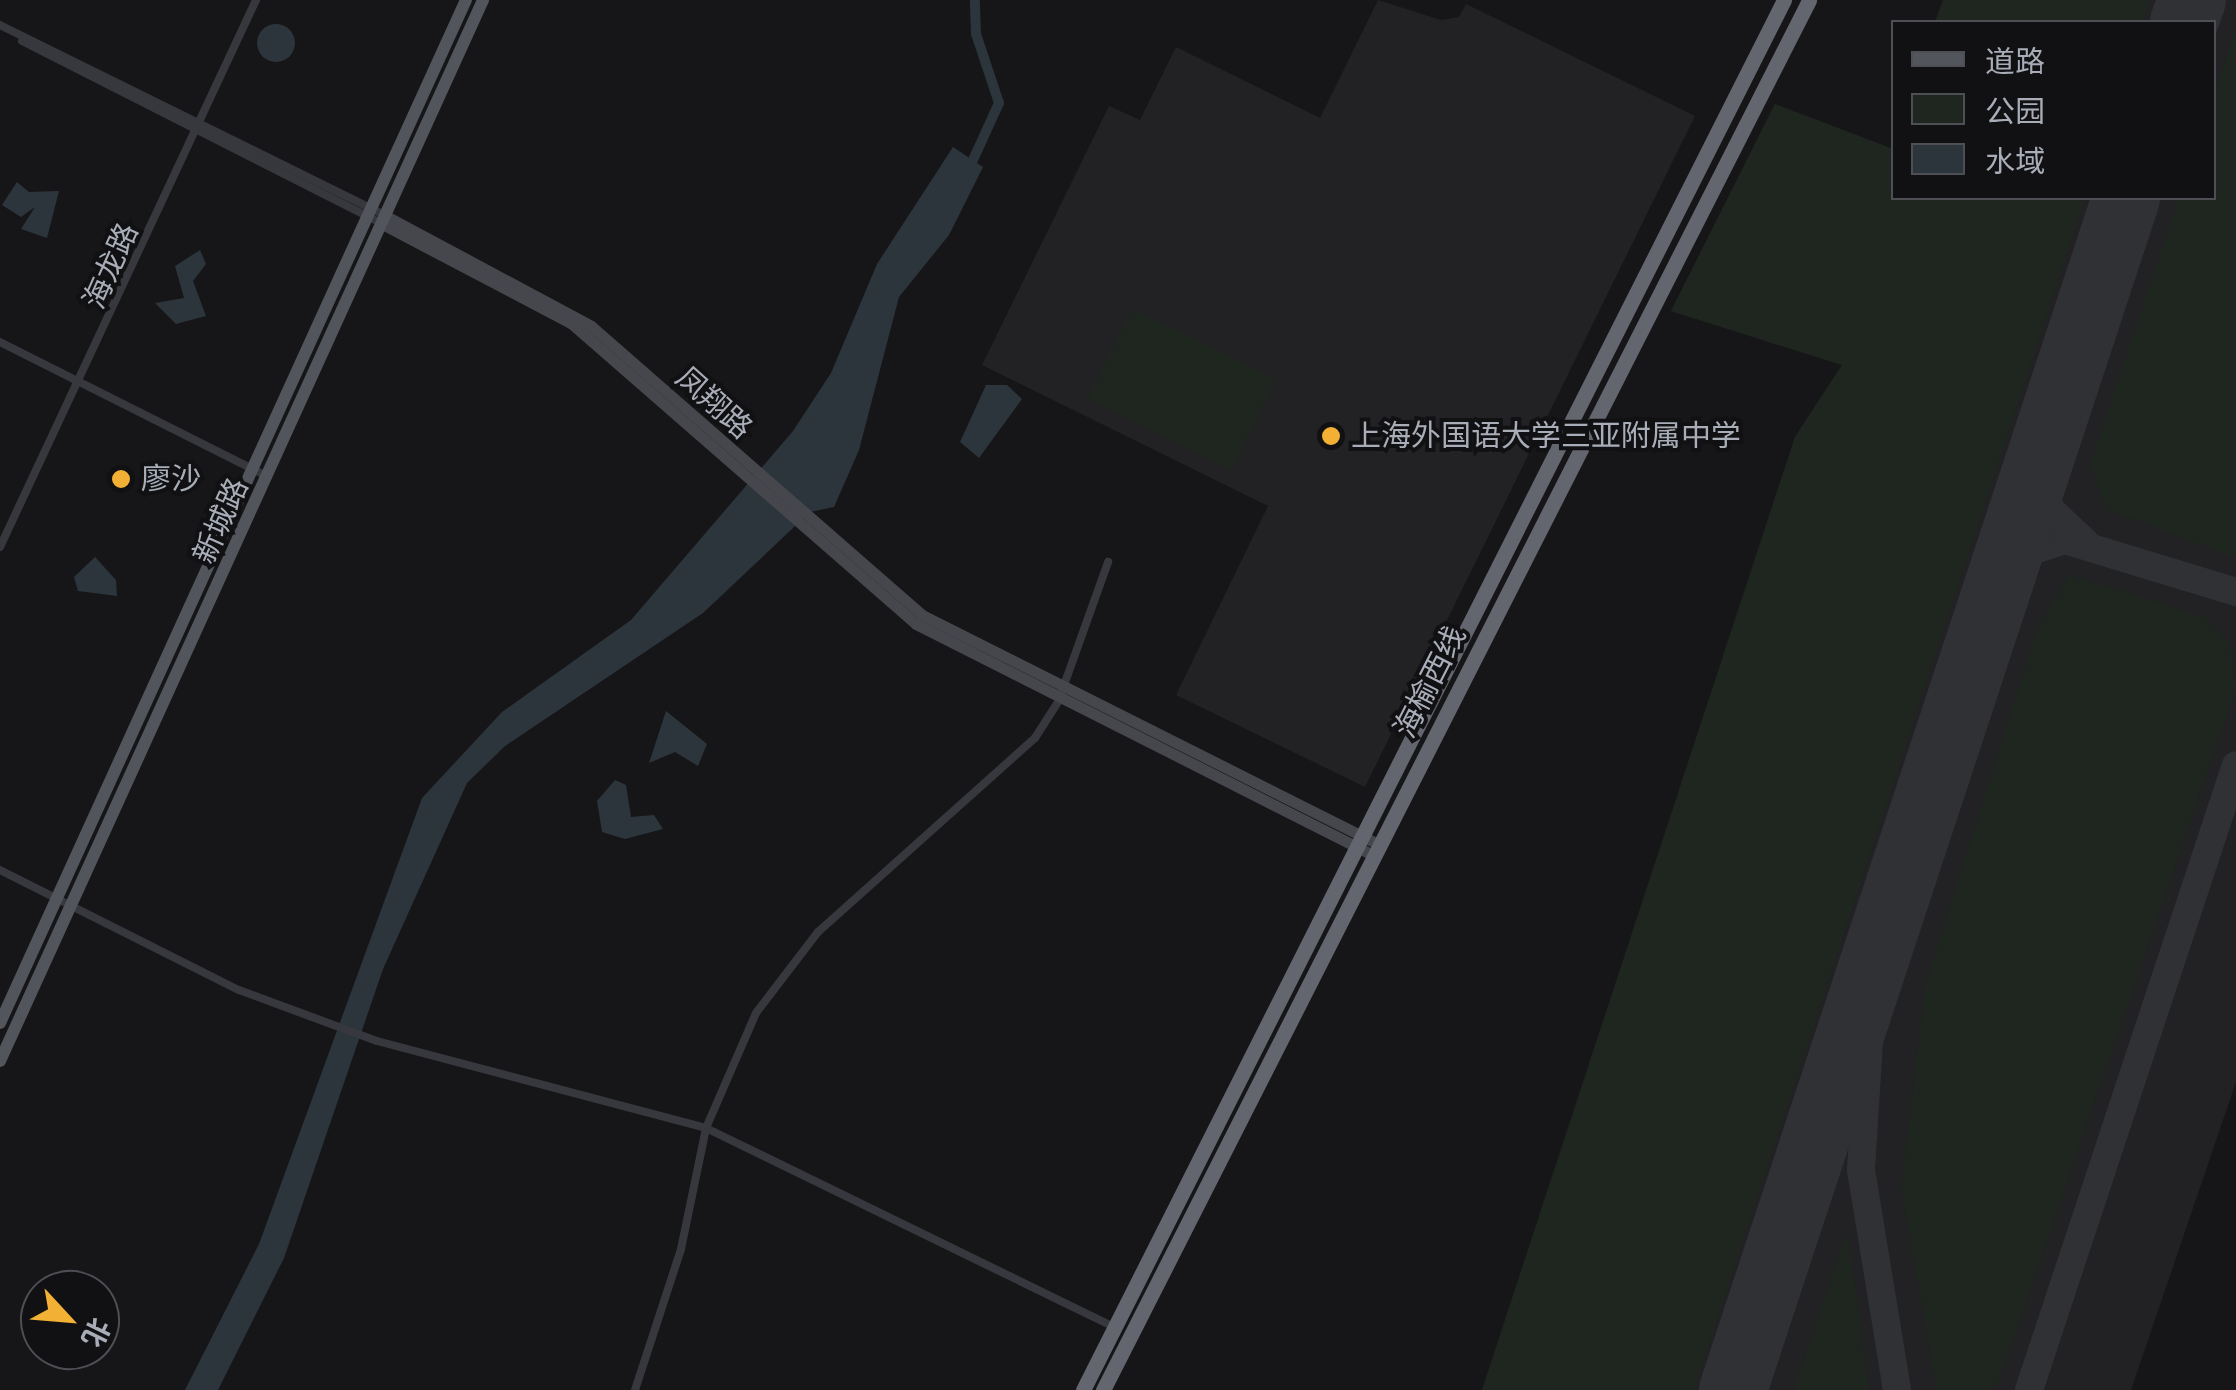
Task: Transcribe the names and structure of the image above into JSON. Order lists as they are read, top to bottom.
{
  "streets": {
    "highway": ["海榆西线"],
    "main road": ["新城路"],
    "street": ["海龙路", "凤翔路"]
  },
  "crossings": [
    ["海龙路", "凤翔路"],
    ["凤翔路", "新城路"],
    ["凤翔路", "海榆西线"]
  ],
  "places": ["上海外国语大学三亚附属中学", "廖沙"],
  "legend": ["道路", "公园", "水域"],
  "north": "bottom right"
}
